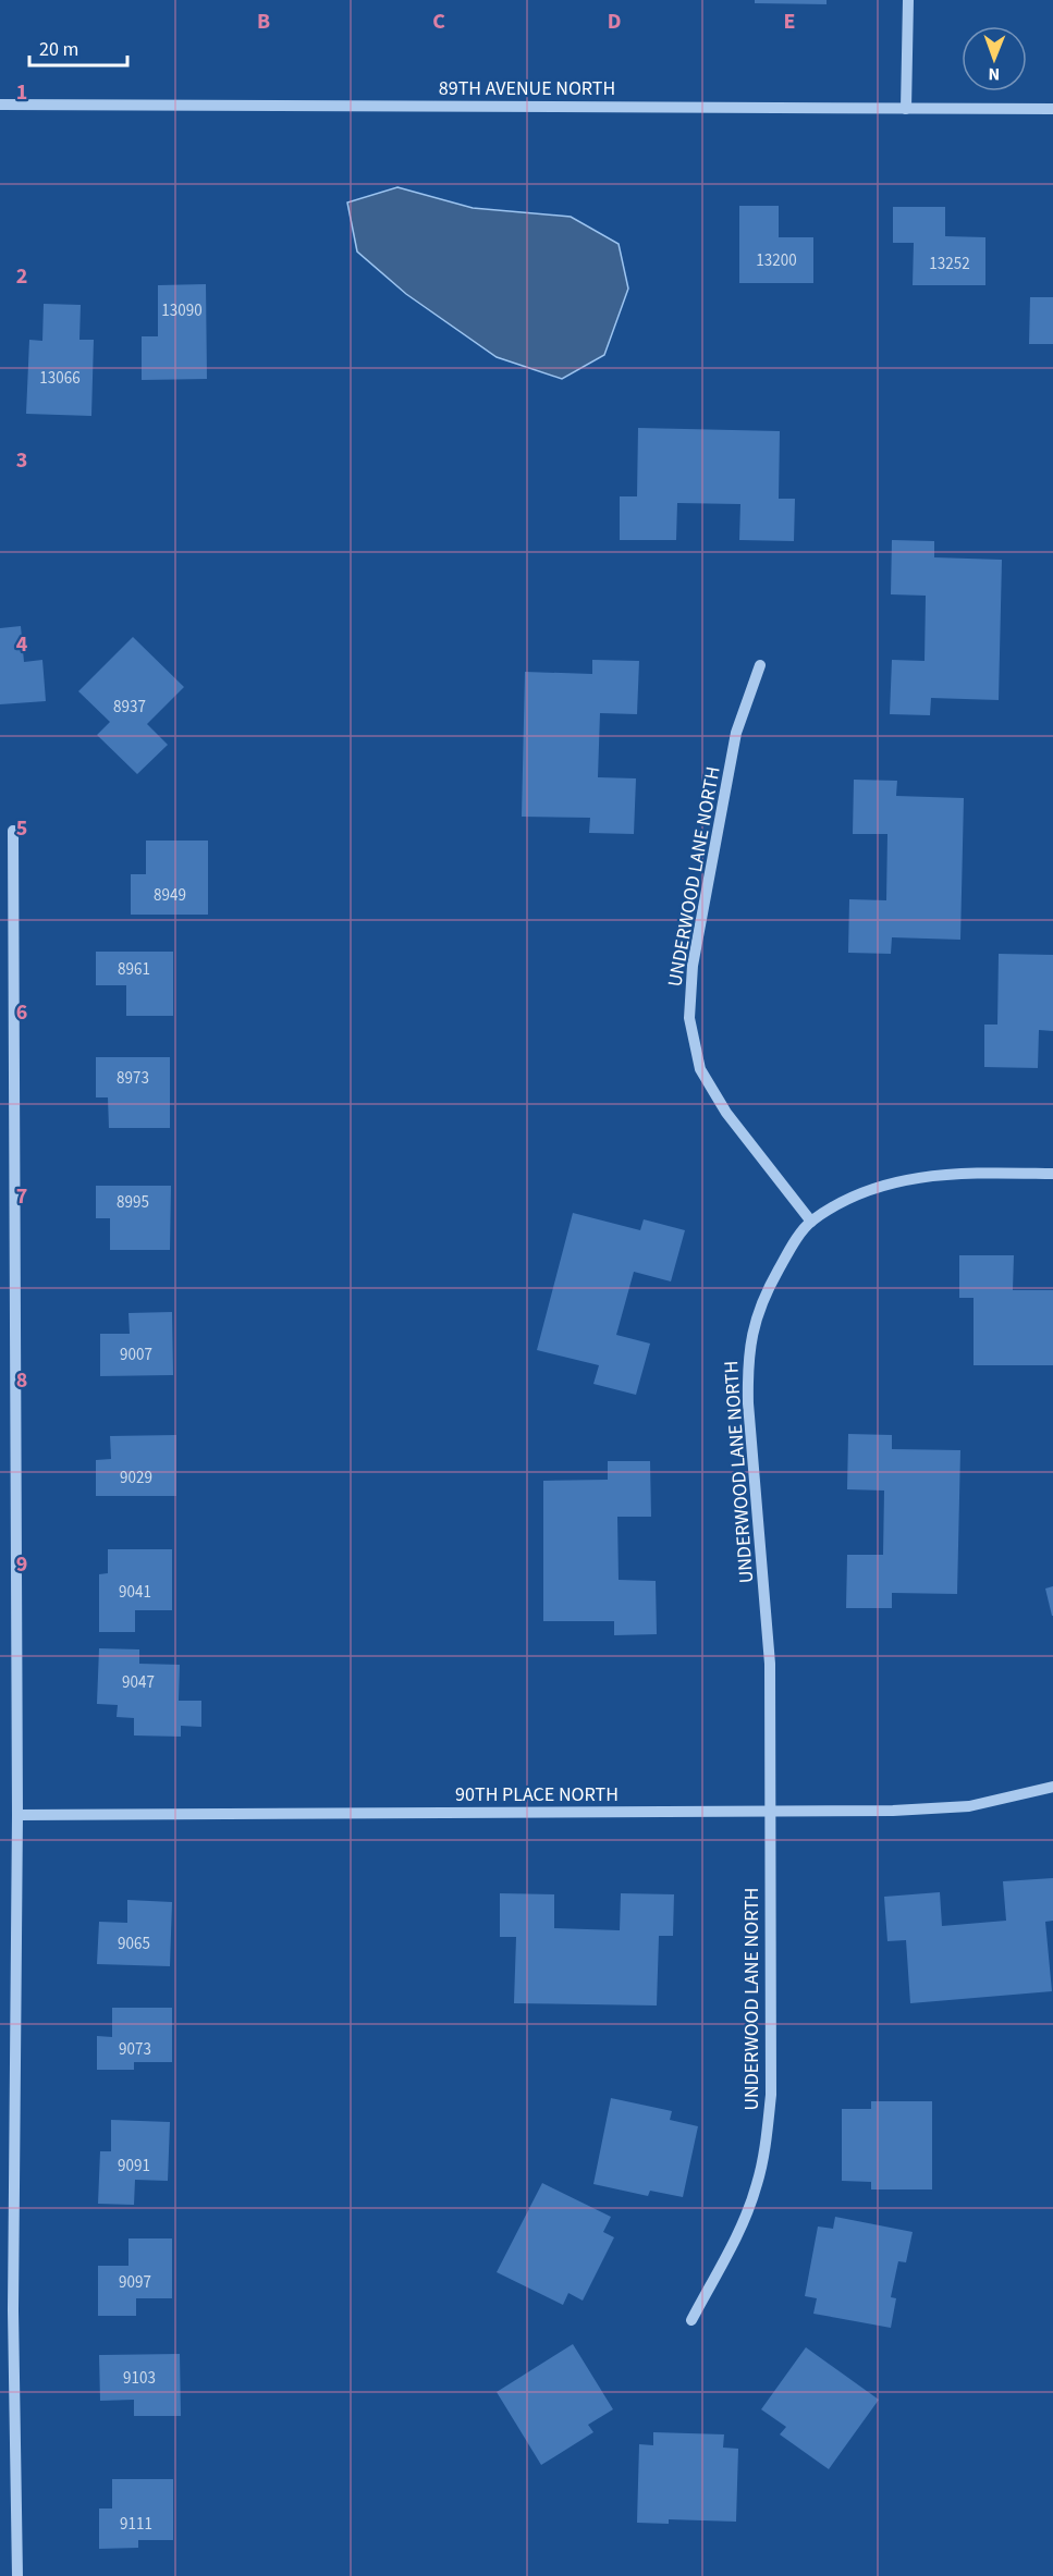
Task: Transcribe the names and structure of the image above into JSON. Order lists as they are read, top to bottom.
{
  "streets": {
    "street": ["89TH AVENUE NORTH", "UNDERWOOD LANE NORTH", "90TH PLACE NORTH"]
  },
  "crossings": [
    ["UNDERWOOD LANE NORTH", "90TH PLACE NORTH"]
  ],
  "house_numbers": [
    "13200",
    "13252",
    "13090",
    "13066",
    "8937",
    "8949",
    "8961",
    "8973",
    "8995",
    "9007",
    "9029",
    "9041",
    "9047",
    "9065",
    "9073",
    "9091",
    "9097",
    "9103",
    "9111"
  ],
  "scale_bar": "20 m",
  "north": "bottom",
  "grid": {
    "columns": [
      "B",
      "C",
      "D",
      "E"
    ],
    "rows": [
      "1",
      "2",
      "3",
      "4",
      "5",
      "6",
      "7",
      "8",
      "9"
    ]
  }
}
